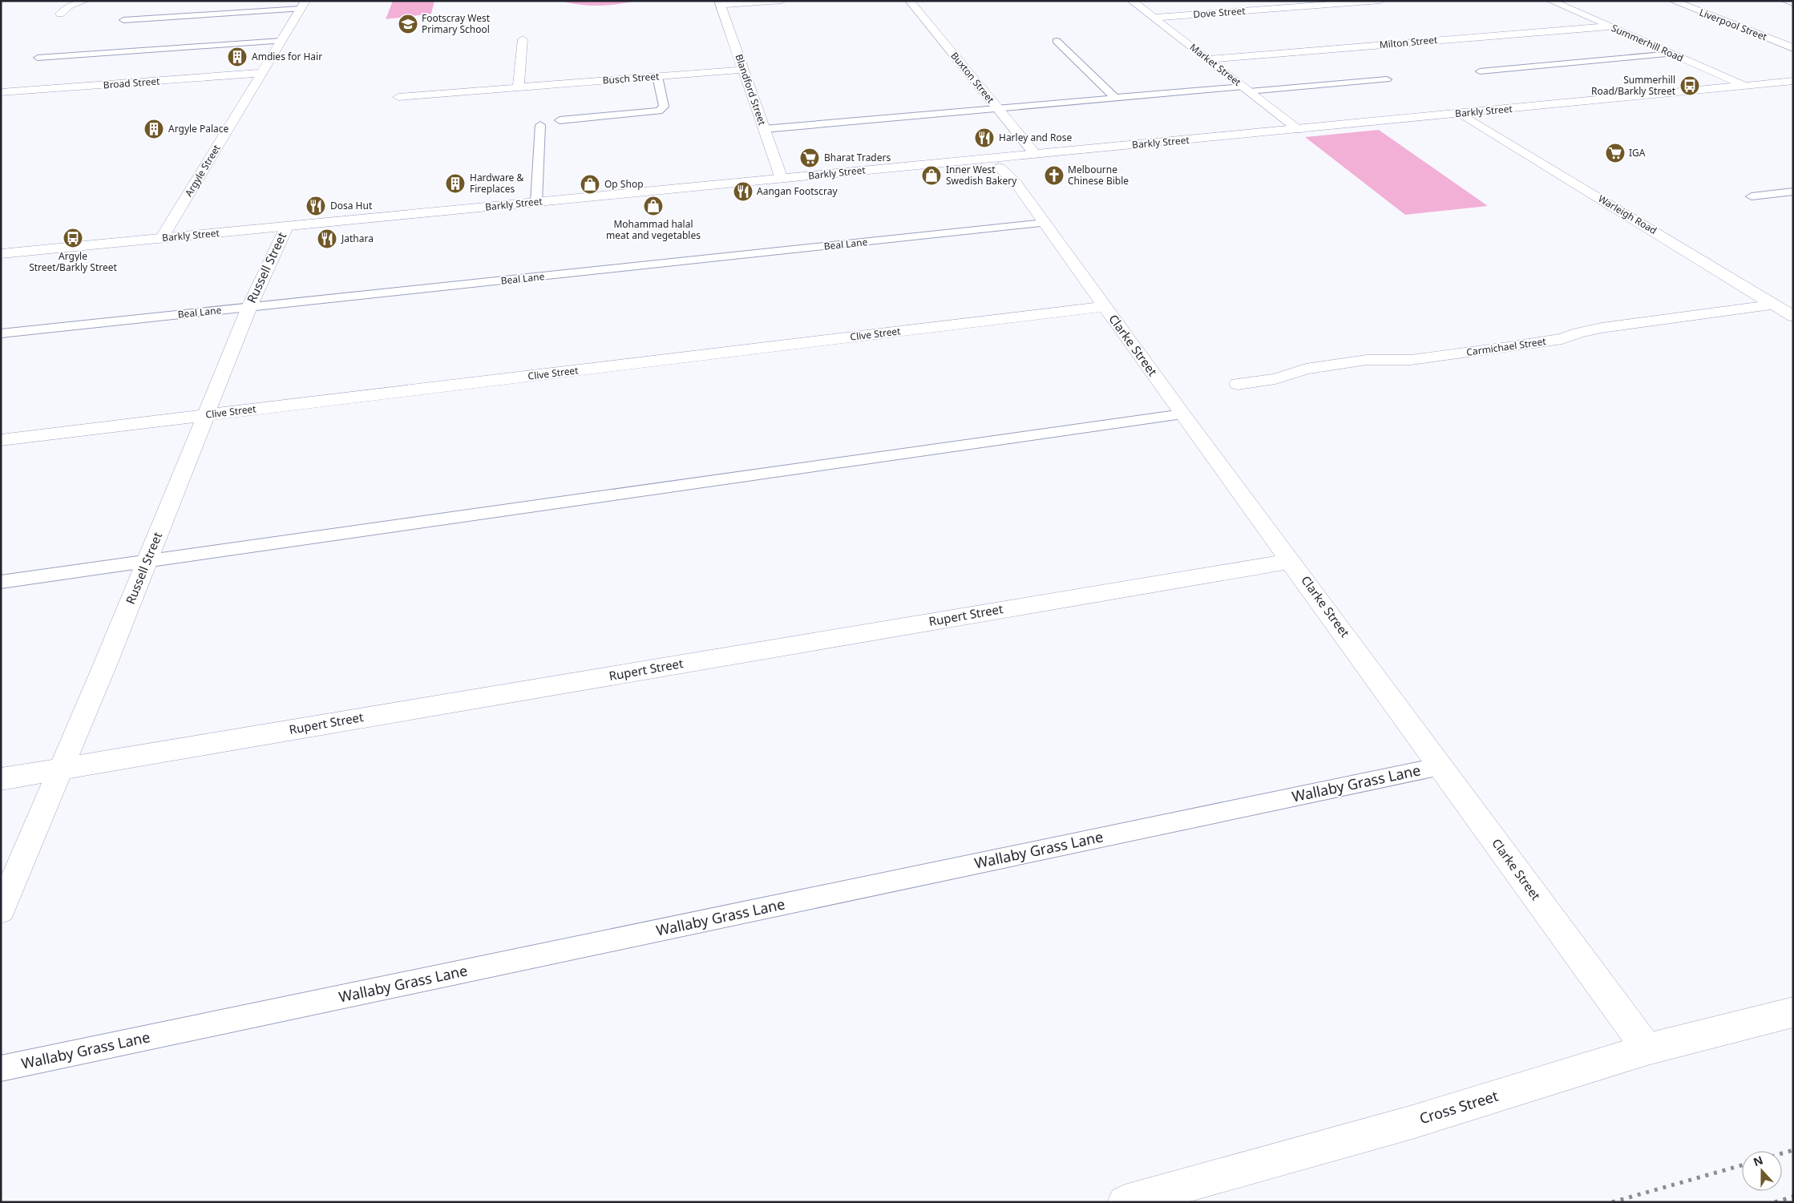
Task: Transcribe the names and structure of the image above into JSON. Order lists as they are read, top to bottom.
{
  "streets": {
    "street": [
      "Dove Street",
      "Liverpool Street",
      "Milton Street",
      "Summerhill Road",
      "Market Street",
      "Buxton Street",
      "Busch Street",
      "Broad Street",
      "Blandford Street",
      "Barkly Street",
      "Argyle Street",
      "Warleigh Road",
      "Russell Street",
      "Clive Street",
      "Clarke Street",
      "Carmichael Street",
      "Rupert Street",
      "Cross Street"
    ],
    "lane": ["Beal Lane", "Wallaby Grass Lane"]
  },
  "crossings": [
    ["Dove Street", "Market Street"],
    ["Milton Street", "Summerhill Road"],
    ["Milton Street", "Market Street"],
    ["Summerhill Road", "Barkly Street"],
    ["Market Street", "Barkly Street"],
    ["Buxton Street", "Barkly Street"],
    ["Busch Street", "Blandford Street"],
    ["Broad Street", "Argyle Street"],
    ["Blandford Street", "Barkly Street"],
    ["Barkly Street", "Argyle Street"],
    ["Barkly Street", "Warleigh Road"],
    ["Barkly Street", "Russell Street"],
    ["Warleigh Road", "Carmichael Street"],
    ["Beal Lane", "Russell Street"],
    ["Beal Lane", "Clarke Street"],
    ["Russell Street", "Clive Street"],
    ["Russell Street", "Rupert Street"],
    ["Clive Street", "Clarke Street"],
    ["Clarke Street", "Rupert Street"],
    ["Clarke Street", "Wallaby Grass Lane"],
    ["Clarke Street", "Cross Street"]
  ],
  "places": {
    "school or university": ["Footscray West Primary School"],
    "building": ["Amdies for Hair", "Argyle Palace", "Hardware & Fireplaces"],
    "bus stop": ["Summerhill Road/Barkly Street", "Argyle Street/Barkly Street"],
    "restaurant": [
      "Harley and Rose",
      "Aangan Footscray",
      "Dosa Hut",
      "Jathara"
    ],
    "supermarket": ["IGA", "Bharat Traders"],
    "shop": ["Inner West Swedish Bakery", "Op Shop", "Mohammad halal meat and vegetables"],
    "church": ["Melbourne Chinese Bible"]
  },
  "north": "top"
}
